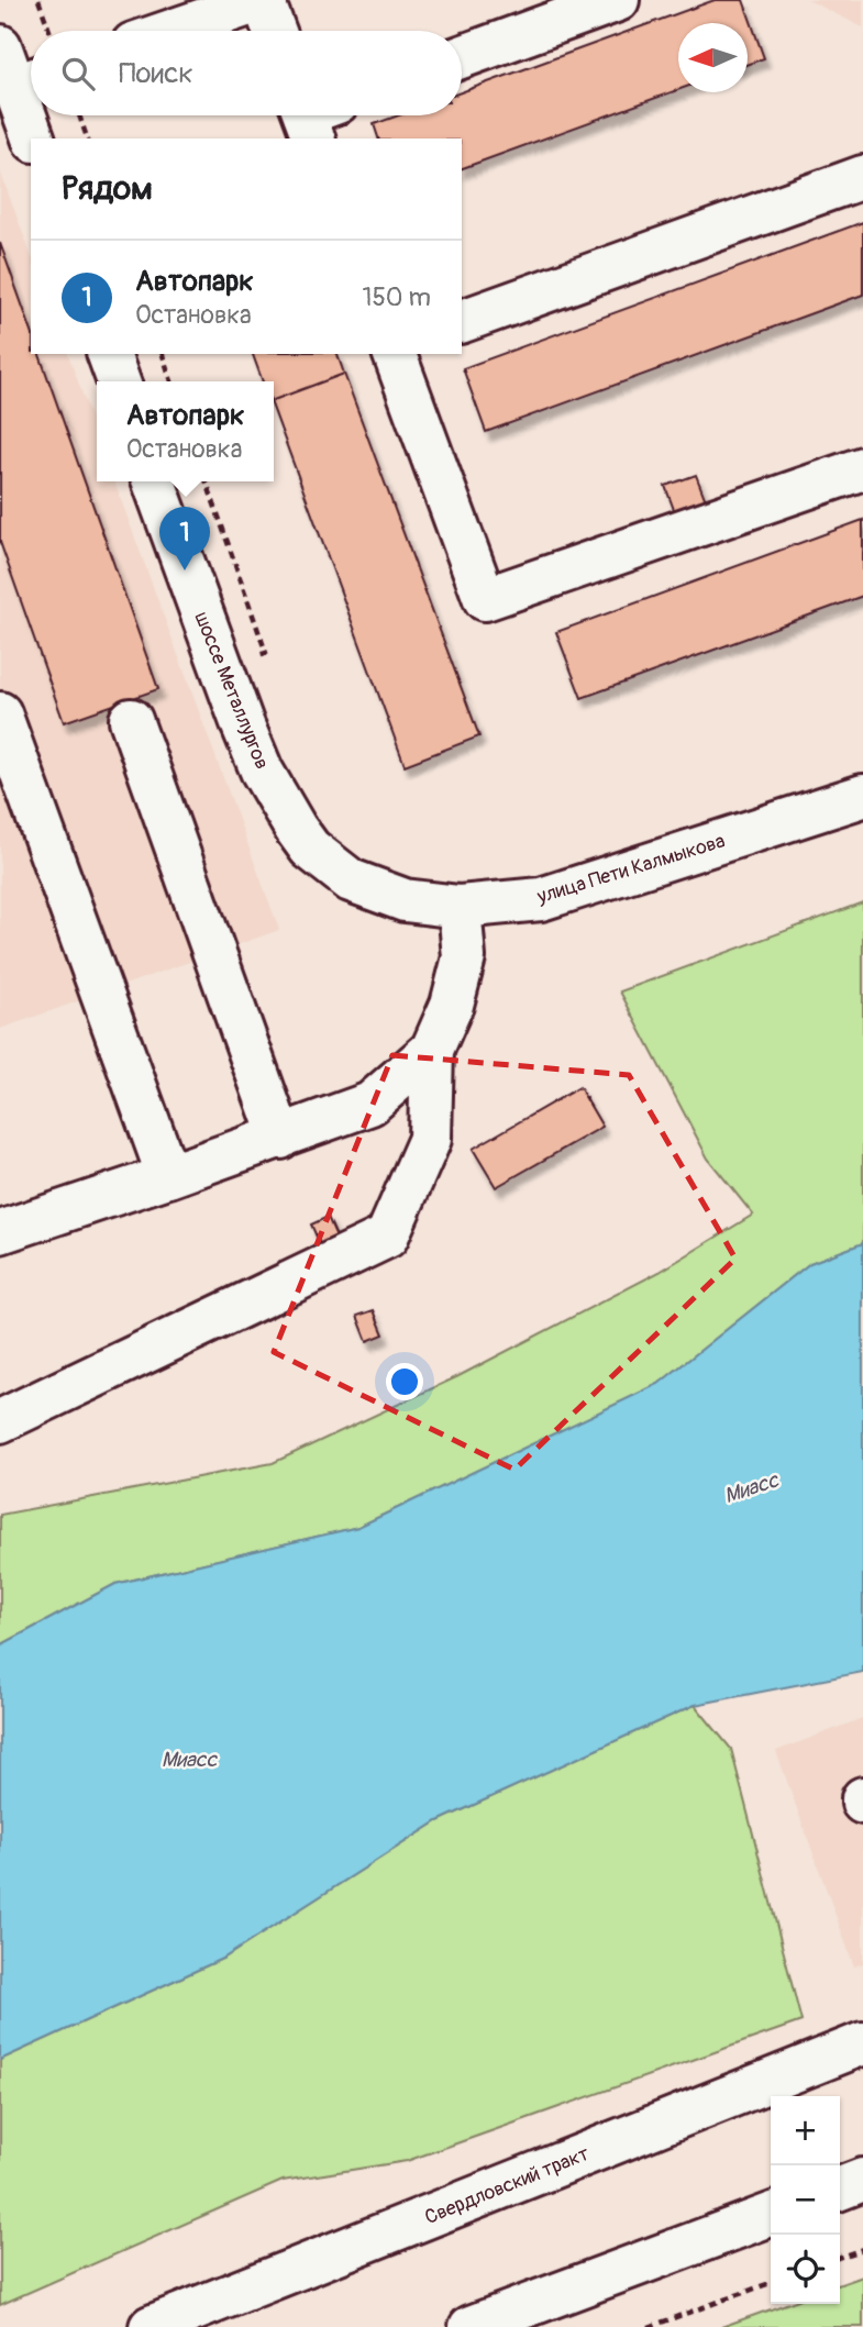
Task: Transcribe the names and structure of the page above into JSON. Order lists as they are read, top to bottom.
{
  "streets": {
    "main road": ["шоссе Металлургов", "улица Пети Калмыкова", "Свердловский тракт"]
  },
  "crossings": [
    ["шоссе Металлургов", "улица Пети Калмыкова"]
  ],
  "water": ["Миасс"],
  "north": "left",
  "page": {
    "search": "Поиск",
    "heading": "Рядом",
    "list": [
      {
        "mark": "1",
        "name": "Автопарк",
        "note": "Остановка",
        "value": "150 m"
      }
    ],
    "popup": ["Автопарк", "Остановка"],
    "pins": "1",
    "map_buttons": ["+", "−"]
  }
}
